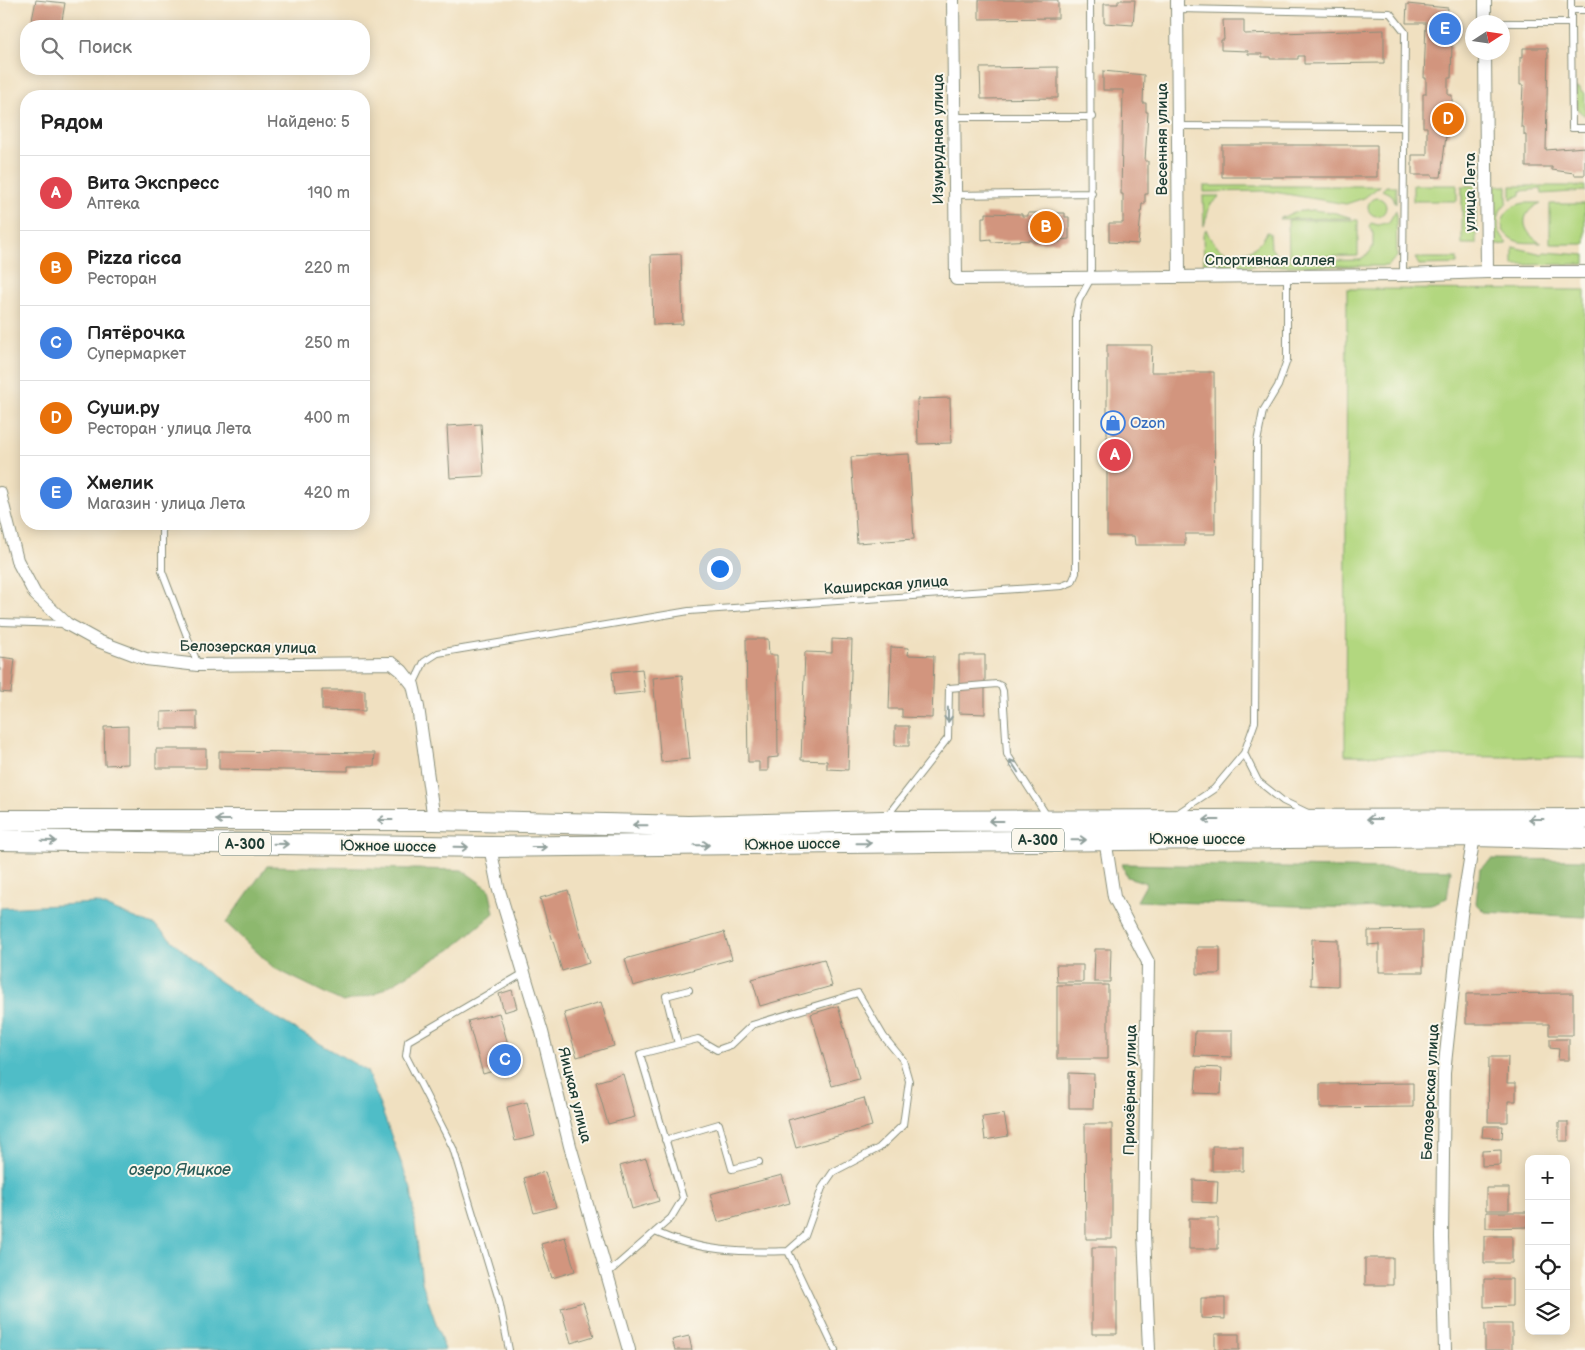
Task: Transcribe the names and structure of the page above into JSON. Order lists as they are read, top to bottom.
{
  "streets": {
    "main road": ["Южное шоссе", "А-300"],
    "street": [
      "Изумрудная улица",
      "Весенняя улица",
      "улица Лета",
      "Спортивная аллея",
      "Белозерская улица",
      "Приозёрная улица",
      "Яицкая улица"
    ],
    "lane": ["Каширская улица"]
  },
  "crossings": [
    ["Изумрудная улица", "Спортивная аллея"],
    ["Весенняя улица", "Спортивная аллея"],
    ["улица Лета", "Спортивная аллея"],
    ["Спортивная аллея", "Каширская улица"],
    ["Каширская улица", "Белозерская улица"],
    ["Белозерская улица", "Южное шоссе"],
    ["Южное шоссе", "Приозёрная улица"],
    ["Южное шоссе", "Яицкая улица"]
  ],
  "water": ["озеро Яицкое"],
  "places": {
    "shop": ["Ozon"]
  },
  "north": "right",
  "page": {
    "pins": [
      "E",
      "D",
      "B",
      "A",
      "C"
    ],
    "search": "Поиск",
    "heading": ["Рядом", "Найдено: 5"],
    "list": [
      {
        "mark": "A",
        "name": "Вита Экспресс",
        "note": "Аптека",
        "value": "190 m"
      },
      {
        "mark": "B",
        "name": "Pizza ricca",
        "note": "Ресторан",
        "value": "220 m"
      },
      {
        "mark": "C",
        "name": "Пятёрочка",
        "note": "Супермаркет",
        "value": "250 m"
      },
      {
        "mark": "D",
        "name": "Суши.ру",
        "note": "Ресторан · улица Лета",
        "value": "400 m"
      },
      {
        "mark": "E",
        "name": "Хмелик",
        "note": "Магазин · улица Лета",
        "value": "420 m"
      }
    ],
    "map_buttons": ["+", "−"]
  }
}
